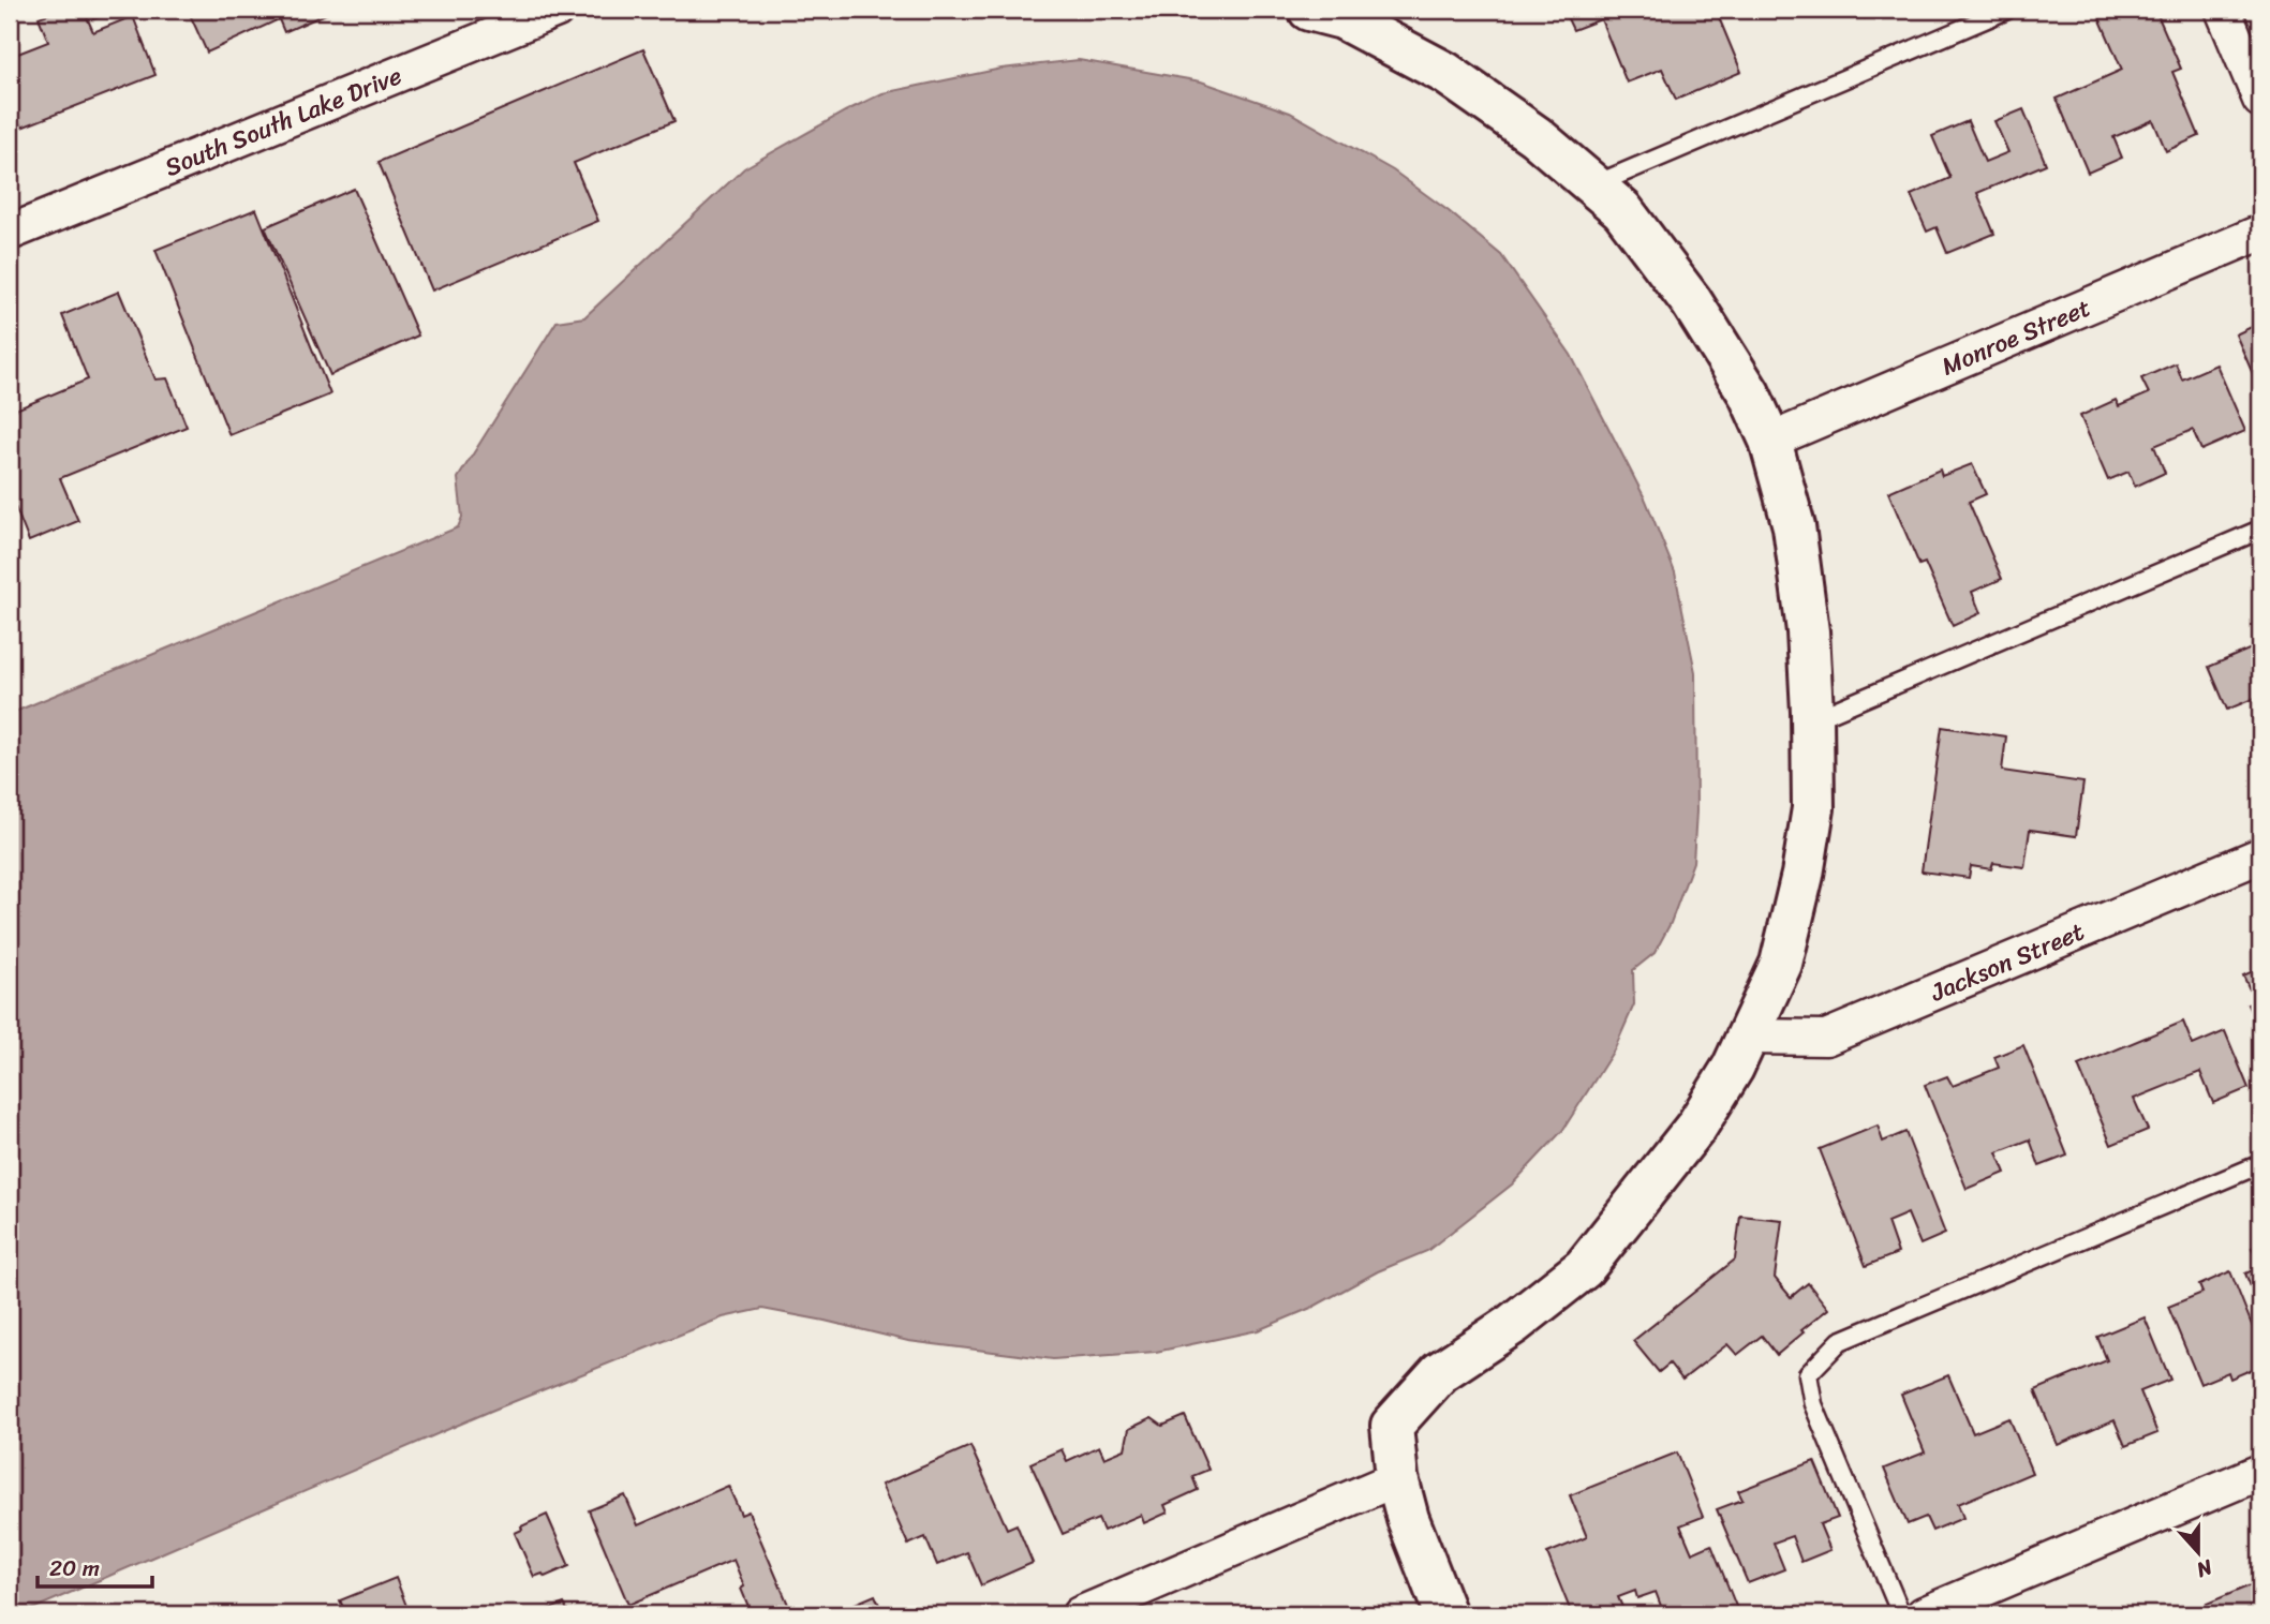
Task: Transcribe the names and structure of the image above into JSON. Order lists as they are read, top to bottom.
{
  "streets": {
    "street": ["South South Lake Drive", "Monroe Street", "Jackson Street"]
  },
  "scale_bar": "20 m",
  "north": "bottom"
}
